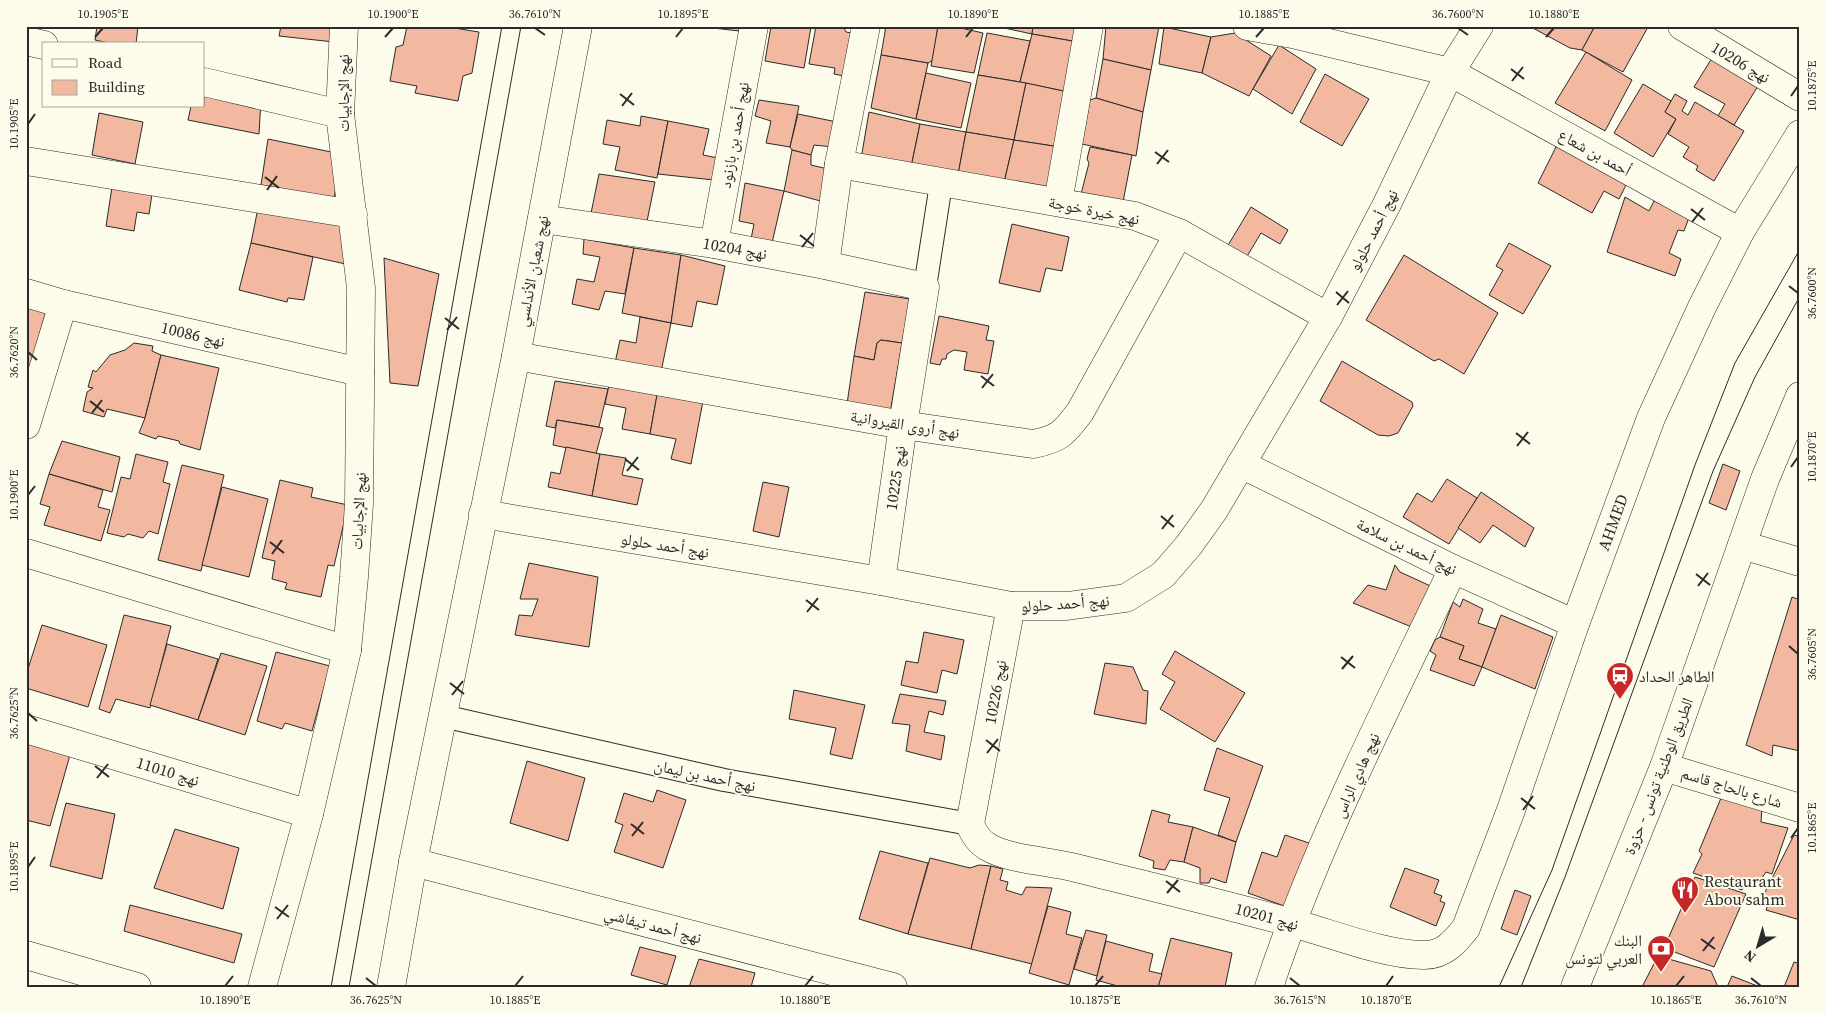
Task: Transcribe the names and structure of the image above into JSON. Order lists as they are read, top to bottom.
{
  "streets": {
    "street": [
      "نهج 10206",
      "نهج الإجابيات",
      "نهج أحمد بن بازنود",
      "أحمد بن شعاع",
      "نهج خيرة خوجة",
      "نهج أحمد حلولو",
      "نهج 10204",
      "نهج شعبان الأندلسي",
      "نهج 10086",
      "نهج أروى القيروانية",
      "نهج 10225",
      "AHMED",
      "نهج أحمد بن سلامة",
      "نهج 10226",
      "نهج 11010",
      "نهج أحمد بن ليمان",
      "نهج هادي الراس",
      "الطريق الوطنية تونس - حزوة",
      "شارع بالحاج قاسم",
      "نهج 10201",
      "نهج أحمد تيفاشي"
    ]
  },
  "crossings": [
    ["نهج الإجابيات", "نهج 10086"],
    ["نهج الإجابيات", "نهج 11010"],
    ["نهج أحمد بن بازنود", "نهج 10204"],
    ["أحمد بن شعاع", "نهج أحمد حلولو"],
    ["أحمد بن شعاع", "AHMED"],
    ["نهج خيرة خوجة", "نهج أحمد حلولو"],
    ["نهج خيرة خوجة", "نهج أروى القيروانية"],
    ["نهج أحمد حلولو", "نهج شعبان الأندلسي"],
    ["نهج أحمد حلولو", "نهج 10225"],
    ["نهج أحمد حلولو", "نهج أحمد بن سلامة"],
    ["نهج أحمد حلولو", "نهج 10226"],
    ["نهج 10204", "نهج شعبان الأندلسي"],
    ["نهج 10204", "نهج 10225"],
    ["نهج شعبان الأندلسي", "نهج أروى القيروانية"],
    ["نهج شعبان الأندلسي", "نهج أحمد بن ليمان"],
    ["نهج شعبان الأندلسي", "نهج أحمد تيفاشي"],
    ["نهج أروى القيروانية", "نهج 10225"],
    ["AHMED", "نهج أحمد بن سلامة"],
    ["AHMED", "نهج 10201"],
    ["نهج أحمد بن سلامة", "نهج هادي الراس"],
    ["نهج 10226", "نهج أحمد بن ليمان"],
    ["نهج 10226", "نهج 10201"],
    ["نهج أحمد بن ليمان", "نهج 10201"],
    ["نهج هادي الراس", "نهج 10201"],
    ["الطريق الوطنية تونس - حزوة", "شارع بالحاج قاسم"]
  ],
  "places": {
    "station": ["الطاهر الحداد"],
    "restaurant": ["Restaurant Abou sahm"],
    "bank": ["البنك العربي لتونس"]
  },
  "legend": ["Road", "Building"],
  "north": "bottom left",
  "coordinates": [
    "10.1905°E",
    "10.1900°E",
    "36.7610°N",
    "10.1895°E",
    "10.1890°E",
    "10.1885°E",
    "36.7600°N",
    "10.1880°E",
    "10.1875°E",
    "36.7620°N",
    "10.1870°E",
    "36.7605°N",
    "36.7625°N",
    "10.1865°E",
    "36.7615°N"
  ]
}
